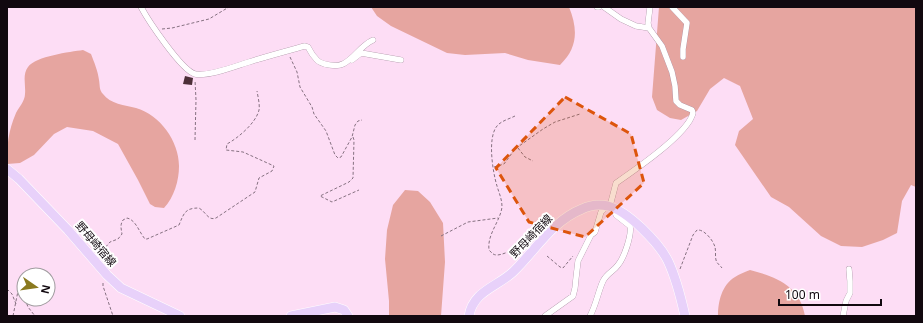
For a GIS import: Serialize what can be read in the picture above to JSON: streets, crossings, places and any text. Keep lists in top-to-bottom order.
{
  "streets": {
    "main road": ["野母崎宿線"]
  },
  "scale_bar": "100 m",
  "north": "right"
}
